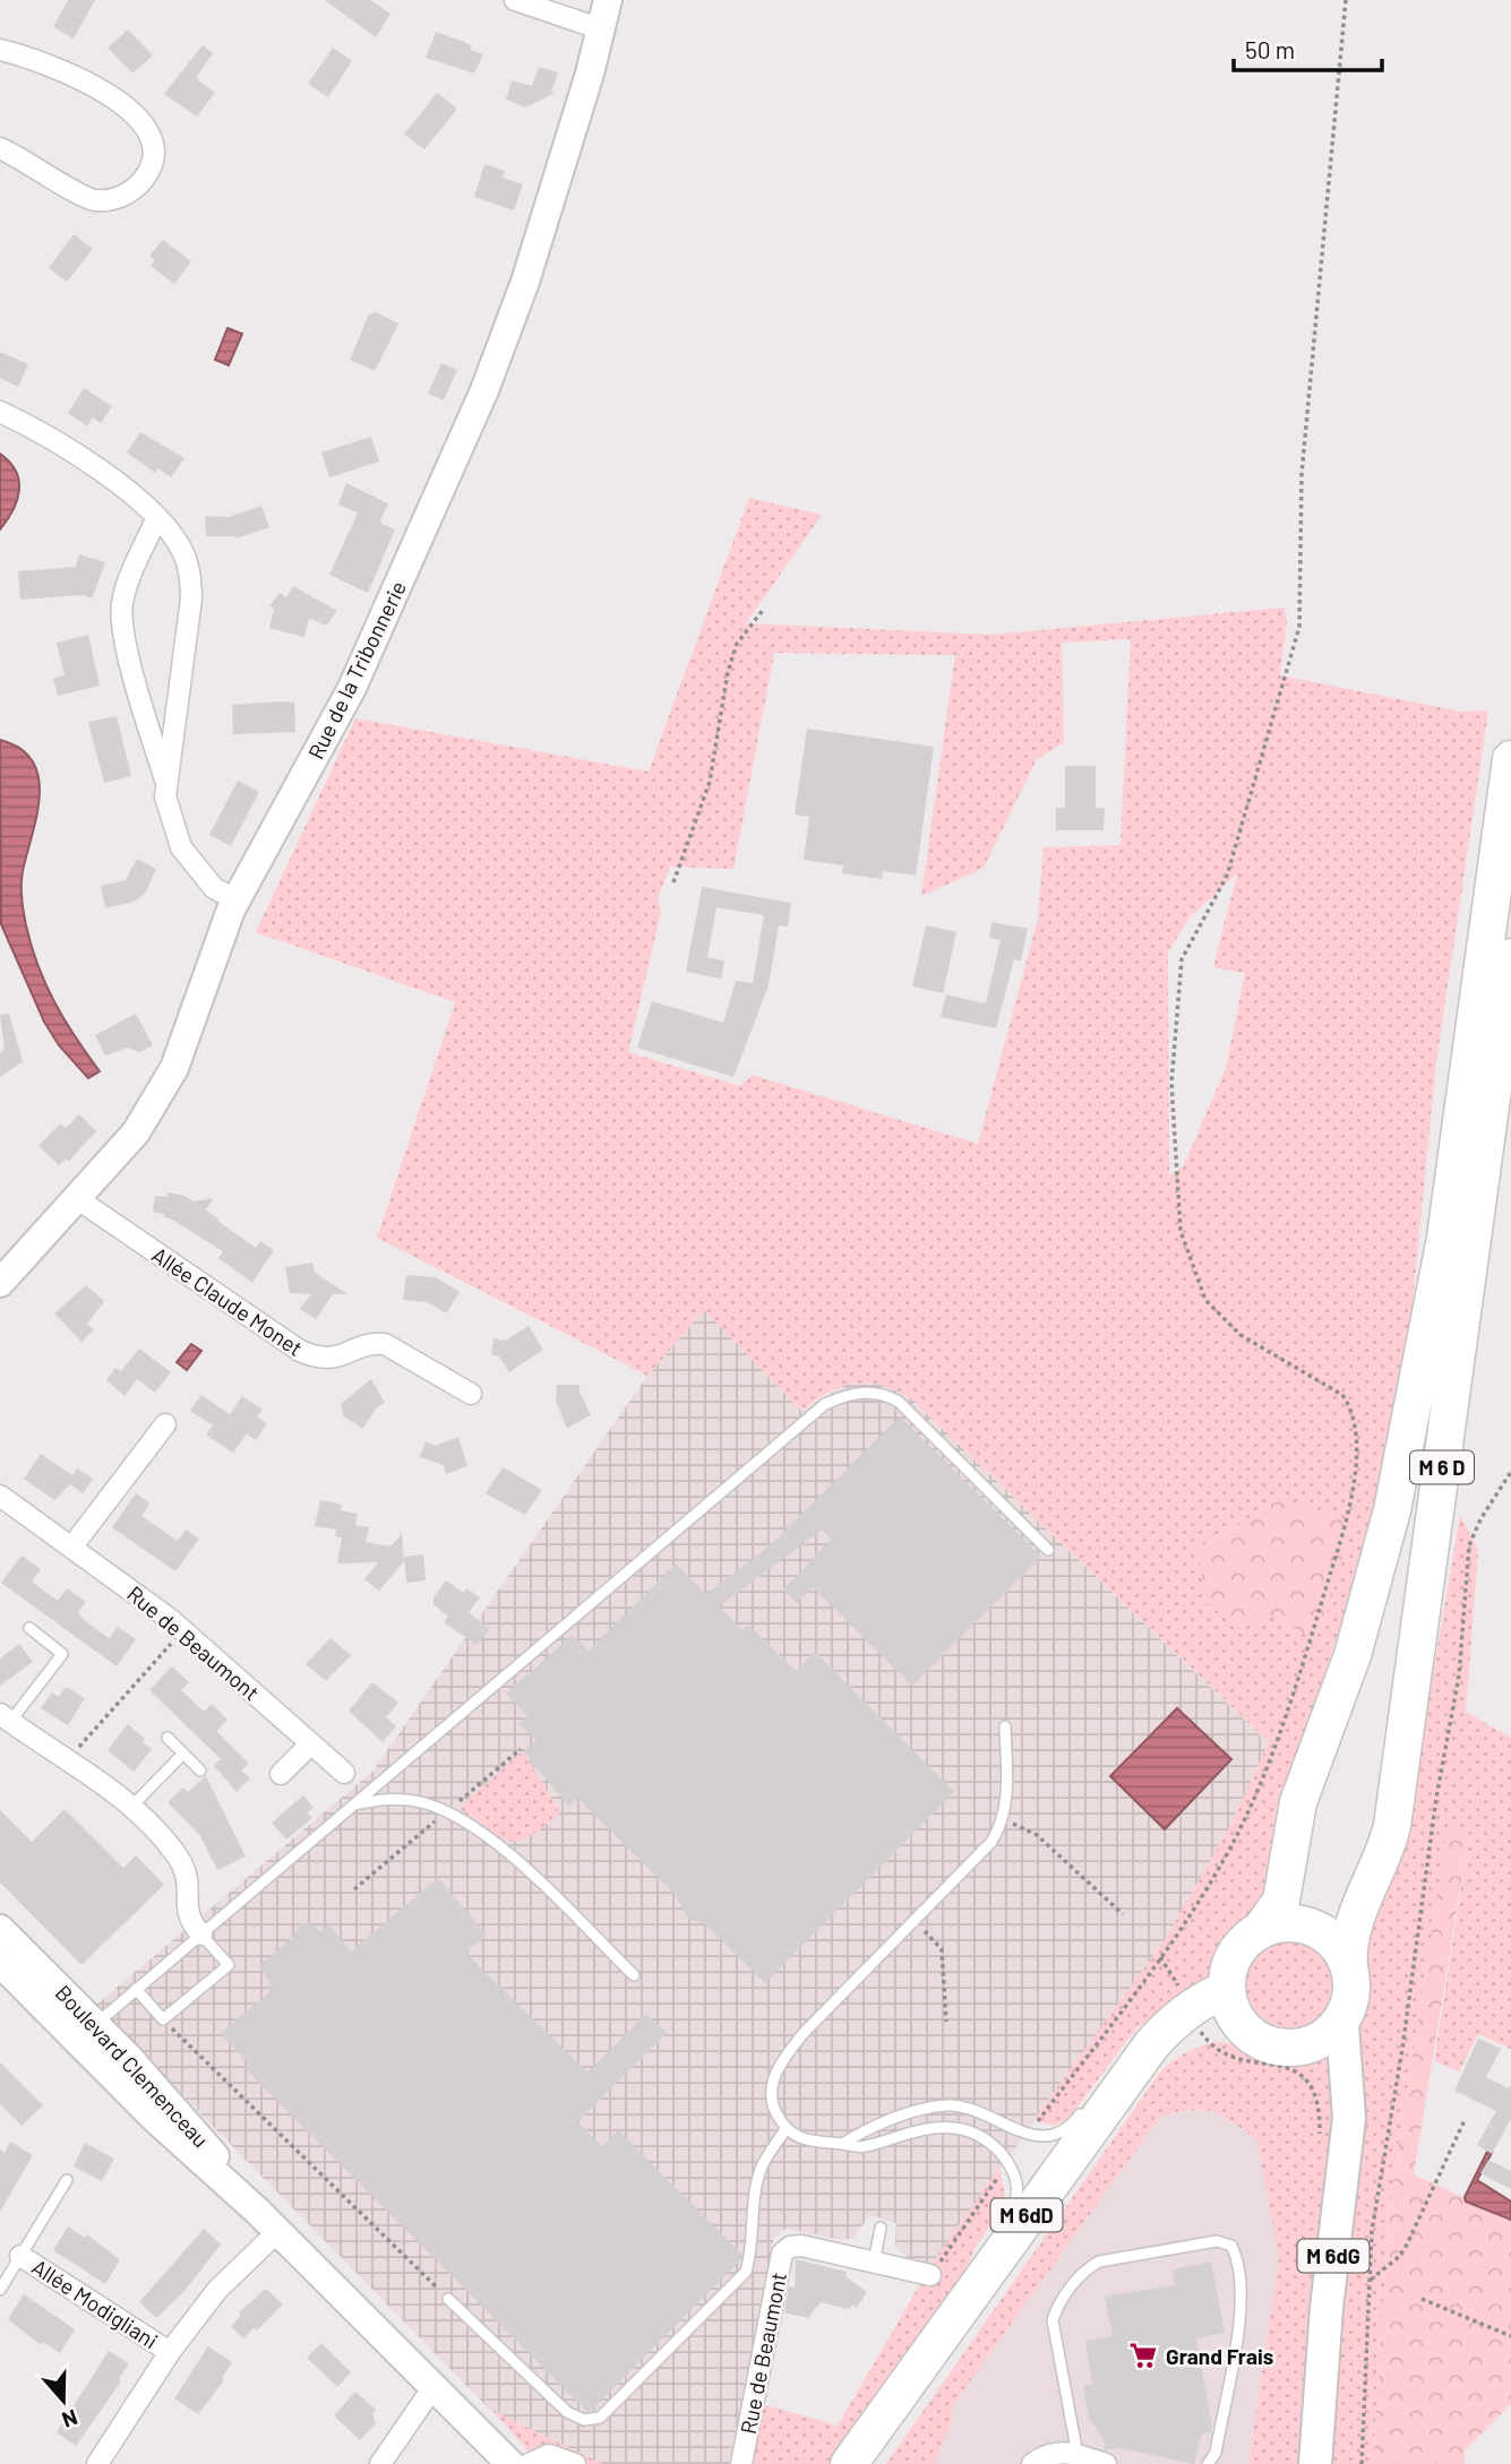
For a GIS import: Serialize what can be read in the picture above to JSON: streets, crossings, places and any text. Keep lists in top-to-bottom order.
{
  "streets": {
    "highway": ["M 6 D", "M 6dD"],
    "main road": ["M 6dG"],
    "street": [
      "Rue de la Tribonnerie",
      "Allée Claude Monet",
      "Rue de Beaumont",
      "Boulevard Clemenceau",
      "Allée Modigliani"
    ]
  },
  "crossings": [
    ["Rue de la Tribonnerie", "Allée Claude Monet"],
    ["M 6 D", "M 6dD"],
    ["M 6 D", "M 6dG"],
    ["M 6dD", "M 6dG"]
  ],
  "places": {
    "supermarket": ["Grand Frais"]
  },
  "scale_bar": "50 m",
  "north": "bottom"
}
